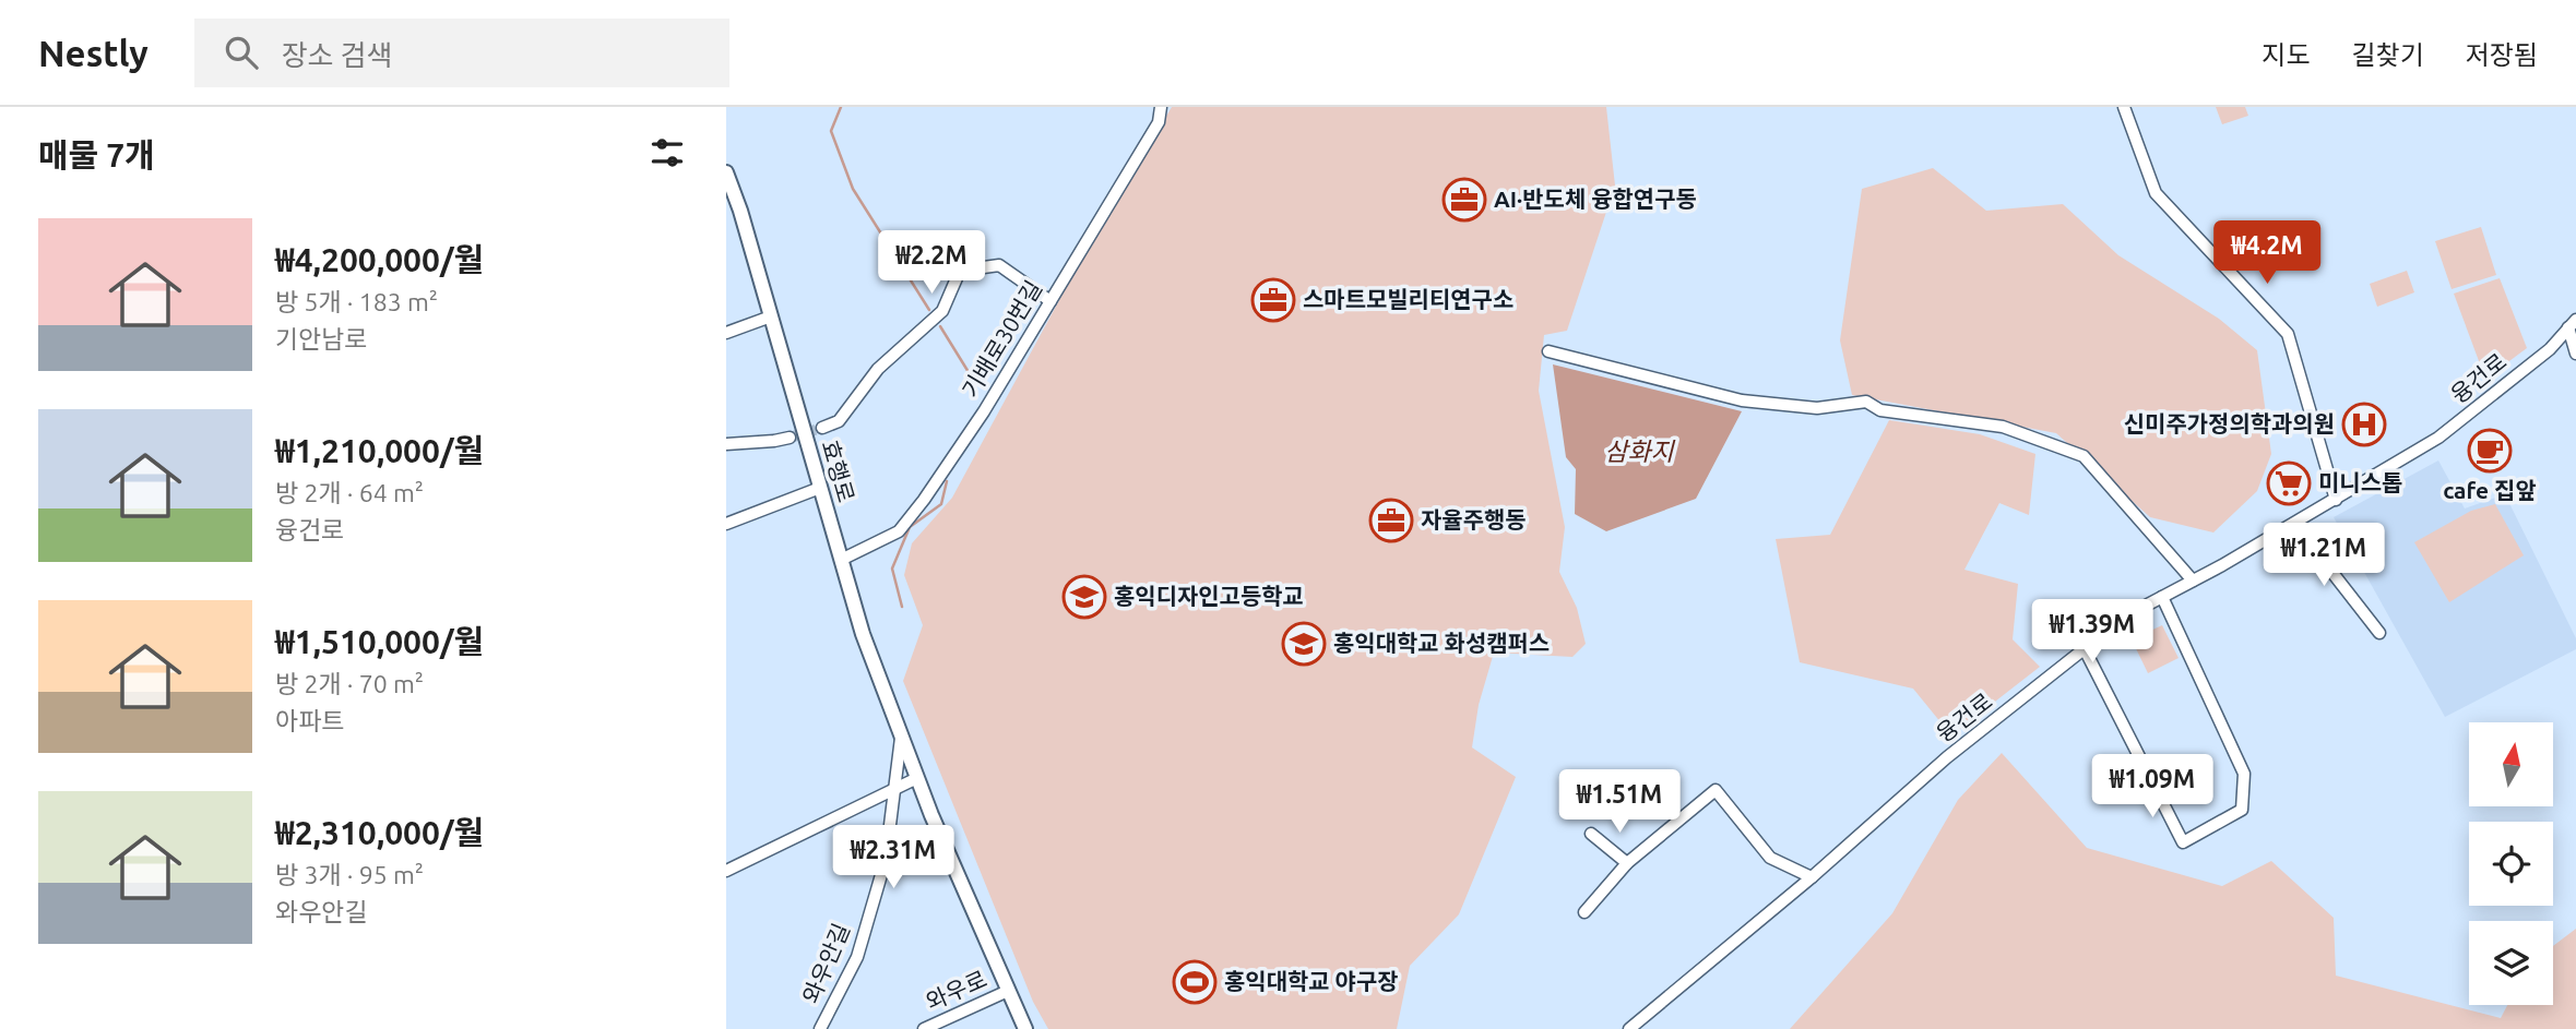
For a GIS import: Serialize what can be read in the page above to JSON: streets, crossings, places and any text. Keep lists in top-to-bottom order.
{
  "streets": {
    "main road": ["효행로"],
    "street": [
      "기배로30번길",
      "융건로",
      "와우안길",
      "와우로"
    ]
  },
  "crossings": [
    ["기배로30번길", "효행로"],
    ["효행로", "와우안길"],
    ["효행로", "와우로"]
  ],
  "water": ["삼화지"],
  "places": {
    "office": ["AI·반도체 융합연구동", "스마트모빌리티연구소", "자율주행동"],
    "hospital": ["신미주가정의학과의원"],
    "cafe": ["cafe 집앞"],
    "supermarket": ["미니스톱"],
    "school or university": ["홍익디자인고등학교", "홍익대학교 화성캠퍼스"],
    "sports": ["홍익대학교 야구장"]
  },
  "north": "top",
  "page": {
    "header": "Nestly",
    "search": "장소 검색",
    "nav": ["지도", "길찾기", "저장됨"],
    "heading": "매물 7개",
    "list": [
      {
        "name": "₩4,200,000/월",
        "note": "방 5개 · 183 m² · 기안남로"
      },
      {
        "name": "₩1,210,000/월",
        "note": "방 2개 · 64 m² · 융건로"
      },
      {
        "name": "₩1,510,000/월",
        "note": "방 2개 · 70 m² · 아파트"
      },
      {
        "name": "₩2,310,000/월",
        "note": "방 3개 · 95 m² · 와우안길"
      }
    ],
    "price": [
      "₩4.2M",
      "₩2.2M",
      "₩1.21M",
      "₩1.39M",
      "₩1.09M",
      "₩1.51M",
      "₩2.31M"
    ]
  }
}
